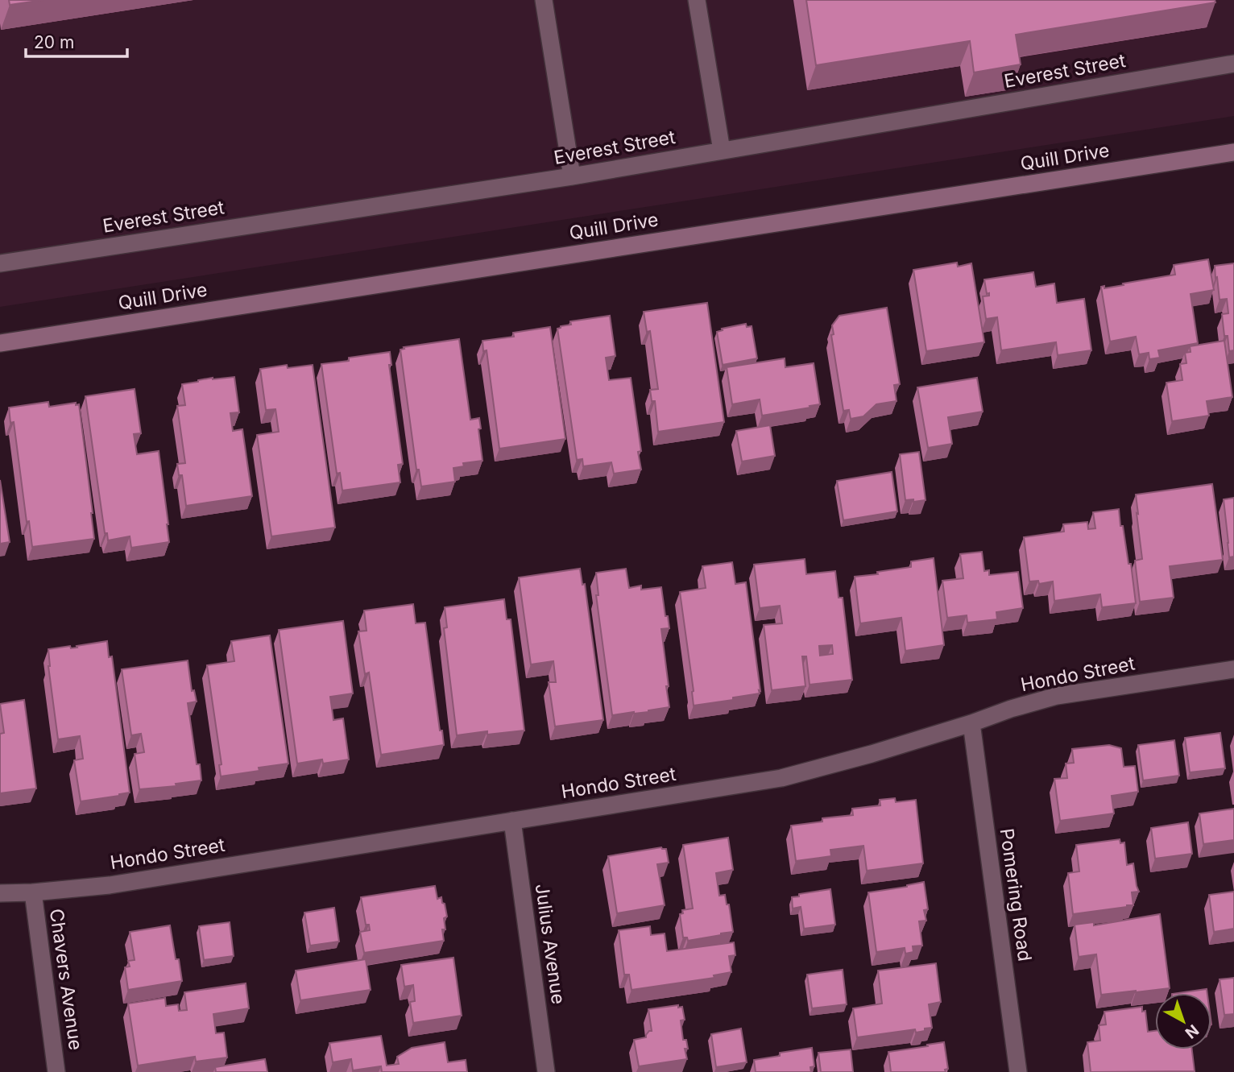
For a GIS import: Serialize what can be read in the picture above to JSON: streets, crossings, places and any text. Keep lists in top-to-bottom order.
{
  "streets": {
    "street": [
      "Everest Street",
      "Quill Drive",
      "Hondo Street",
      "Pomering Road",
      "Julius Avenue",
      "Chavers Avenue"
    ]
  },
  "crossings": [
    ["Hondo Street", "Pomering Road"],
    ["Hondo Street", "Julius Avenue"],
    ["Hondo Street", "Chavers Avenue"]
  ],
  "scale_bar": "20 m",
  "north": "bottom right"
}
